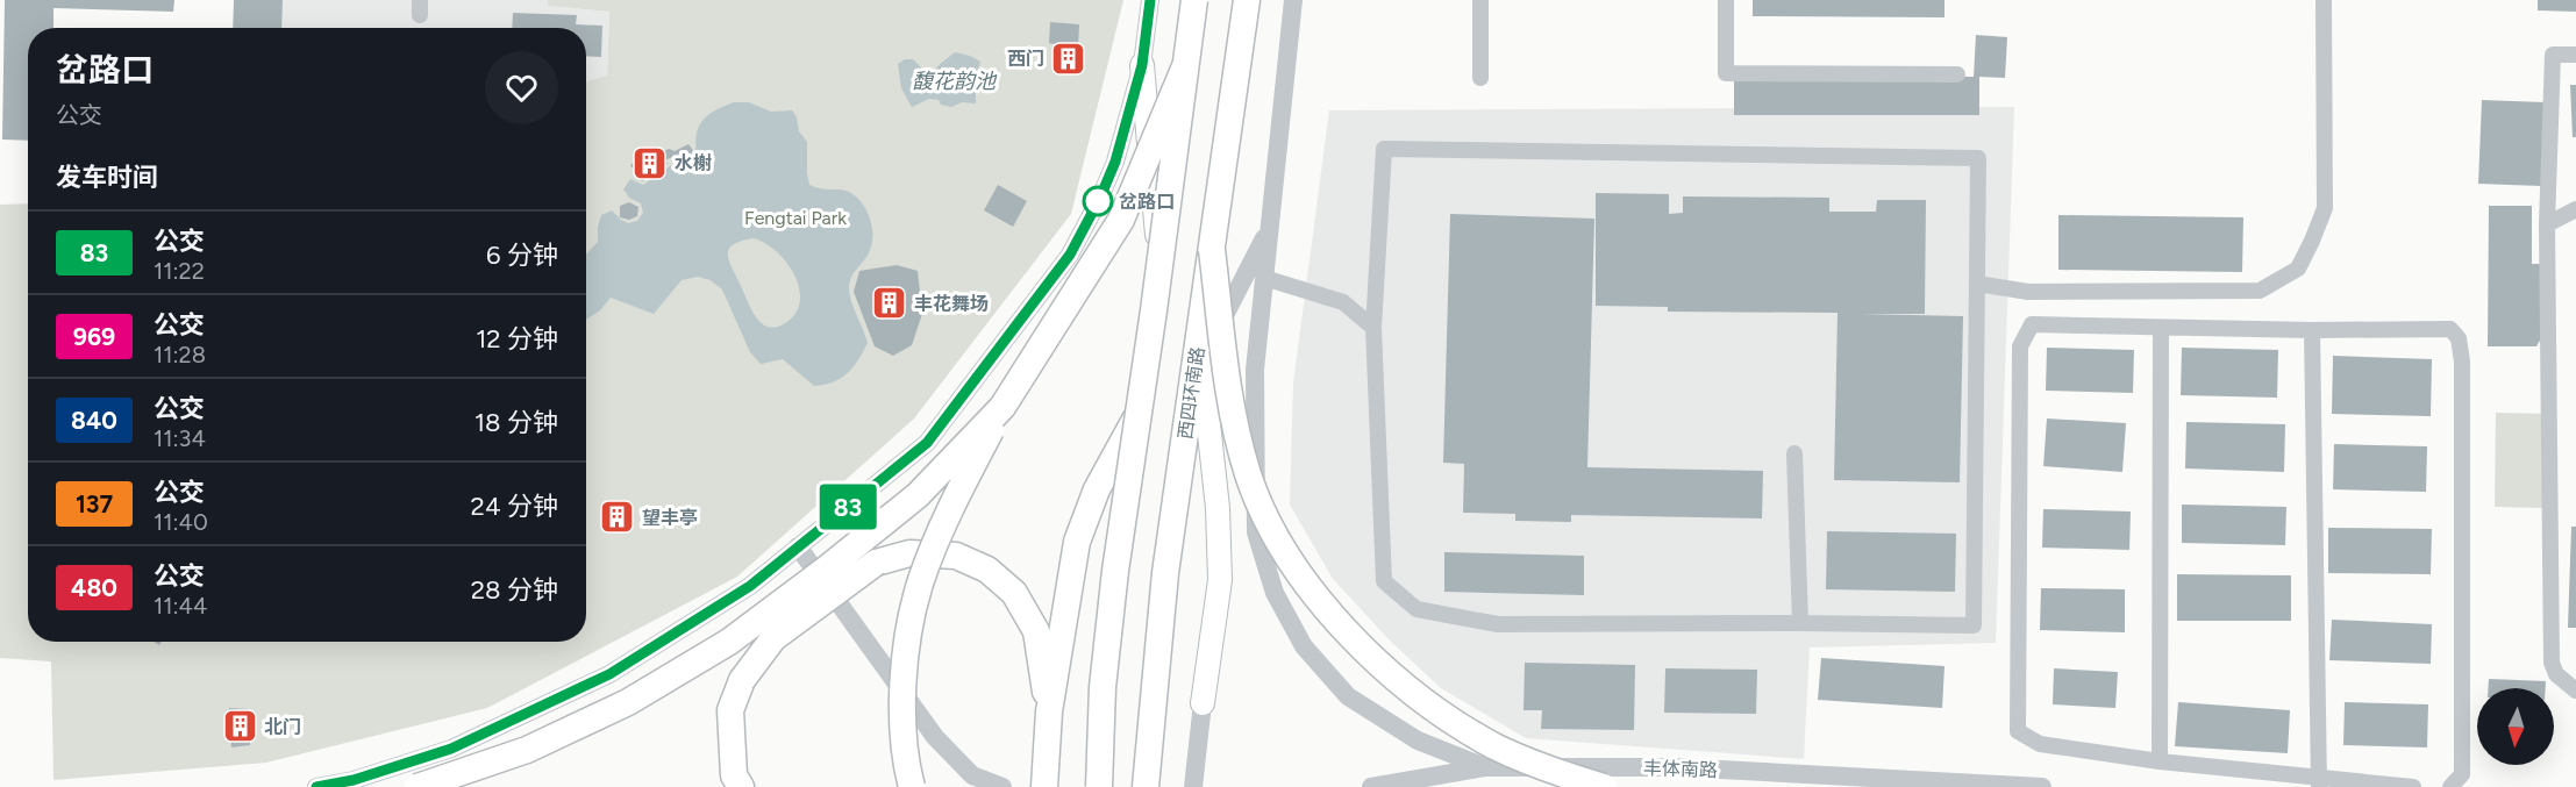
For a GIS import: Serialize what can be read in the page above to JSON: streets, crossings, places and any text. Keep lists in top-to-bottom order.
{
  "streets": {
    "highway": ["西四环南路"],
    "street": ["丰体南路"]
  },
  "water": ["馥花韵池"],
  "parks": ["Fengtai Park"],
  "places": {
    "building": [
      "西门",
      "水榭",
      "丰花舞场",
      "望丰亭",
      "北门"
    ],
    "other": ["岔路口"]
  },
  "lines": ["bus line 83"],
  "north": "bottom",
  "page": {
    "on_map": "83",
    "heading": [
      ["岔路口", "公交"],
      "发车时间"
    ],
    "list": [
      {
        "mark": "83",
        "name": "公交",
        "note": "11:22",
        "value": "6 分钟"
      },
      {
        "mark": "969",
        "name": "公交",
        "note": "11:28",
        "value": "12 分钟"
      },
      {
        "mark": "840",
        "name": "公交",
        "note": "11:34",
        "value": "18 分钟"
      },
      {
        "mark": "137",
        "name": "公交",
        "note": "11:40",
        "value": "24 分钟"
      },
      {
        "mark": "480",
        "name": "公交",
        "note": "11:44",
        "value": "28 分钟"
      }
    ]
  }
}
